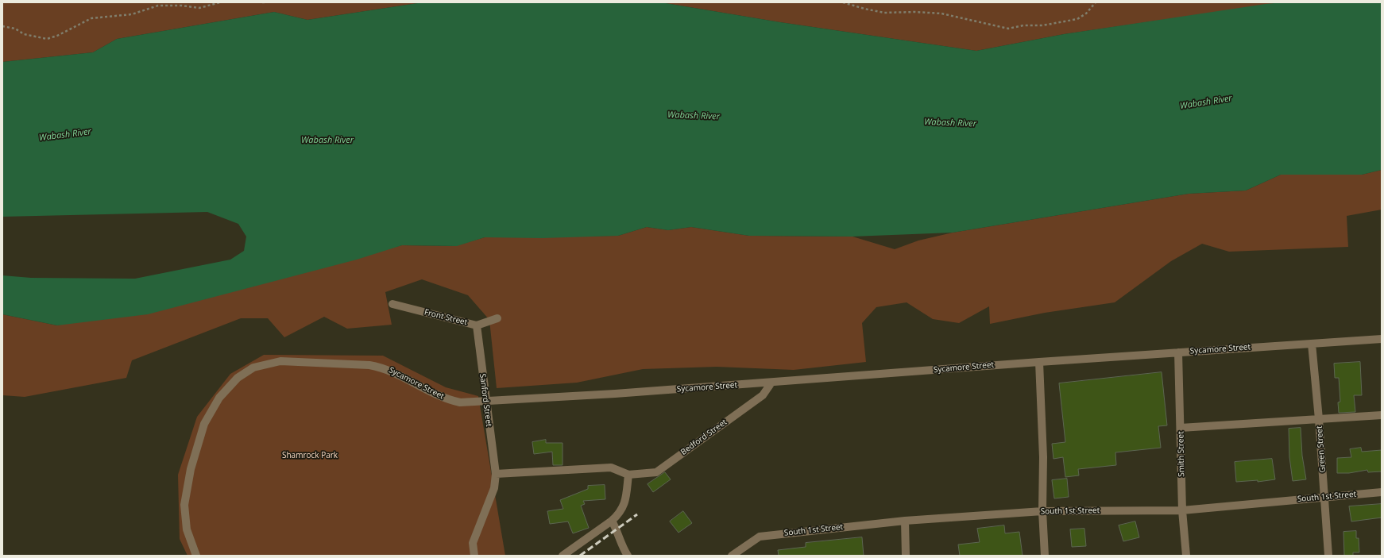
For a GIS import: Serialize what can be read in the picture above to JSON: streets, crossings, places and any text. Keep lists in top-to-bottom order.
{
  "streets": {
    "street": [
      "Front Street",
      "Sycamore Street",
      "Sanford Street",
      "Bedford Street",
      "Green Street",
      "Smith Street",
      "South 1st Street"
    ]
  },
  "crossings": [
    ["Front Street", "Sanford Street"],
    ["Sycamore Street", "Sanford Street"],
    ["Sycamore Street", "Bedford Street"],
    ["Sycamore Street", "Green Street"],
    ["Sycamore Street", "Smith Street"],
    ["Sanford Street", "Bedford Street"],
    ["Green Street", "South 1st Street"],
    ["Smith Street", "South 1st Street"]
  ],
  "water": ["Wabash River"],
  "parks": ["Shamrock Park"]
}
